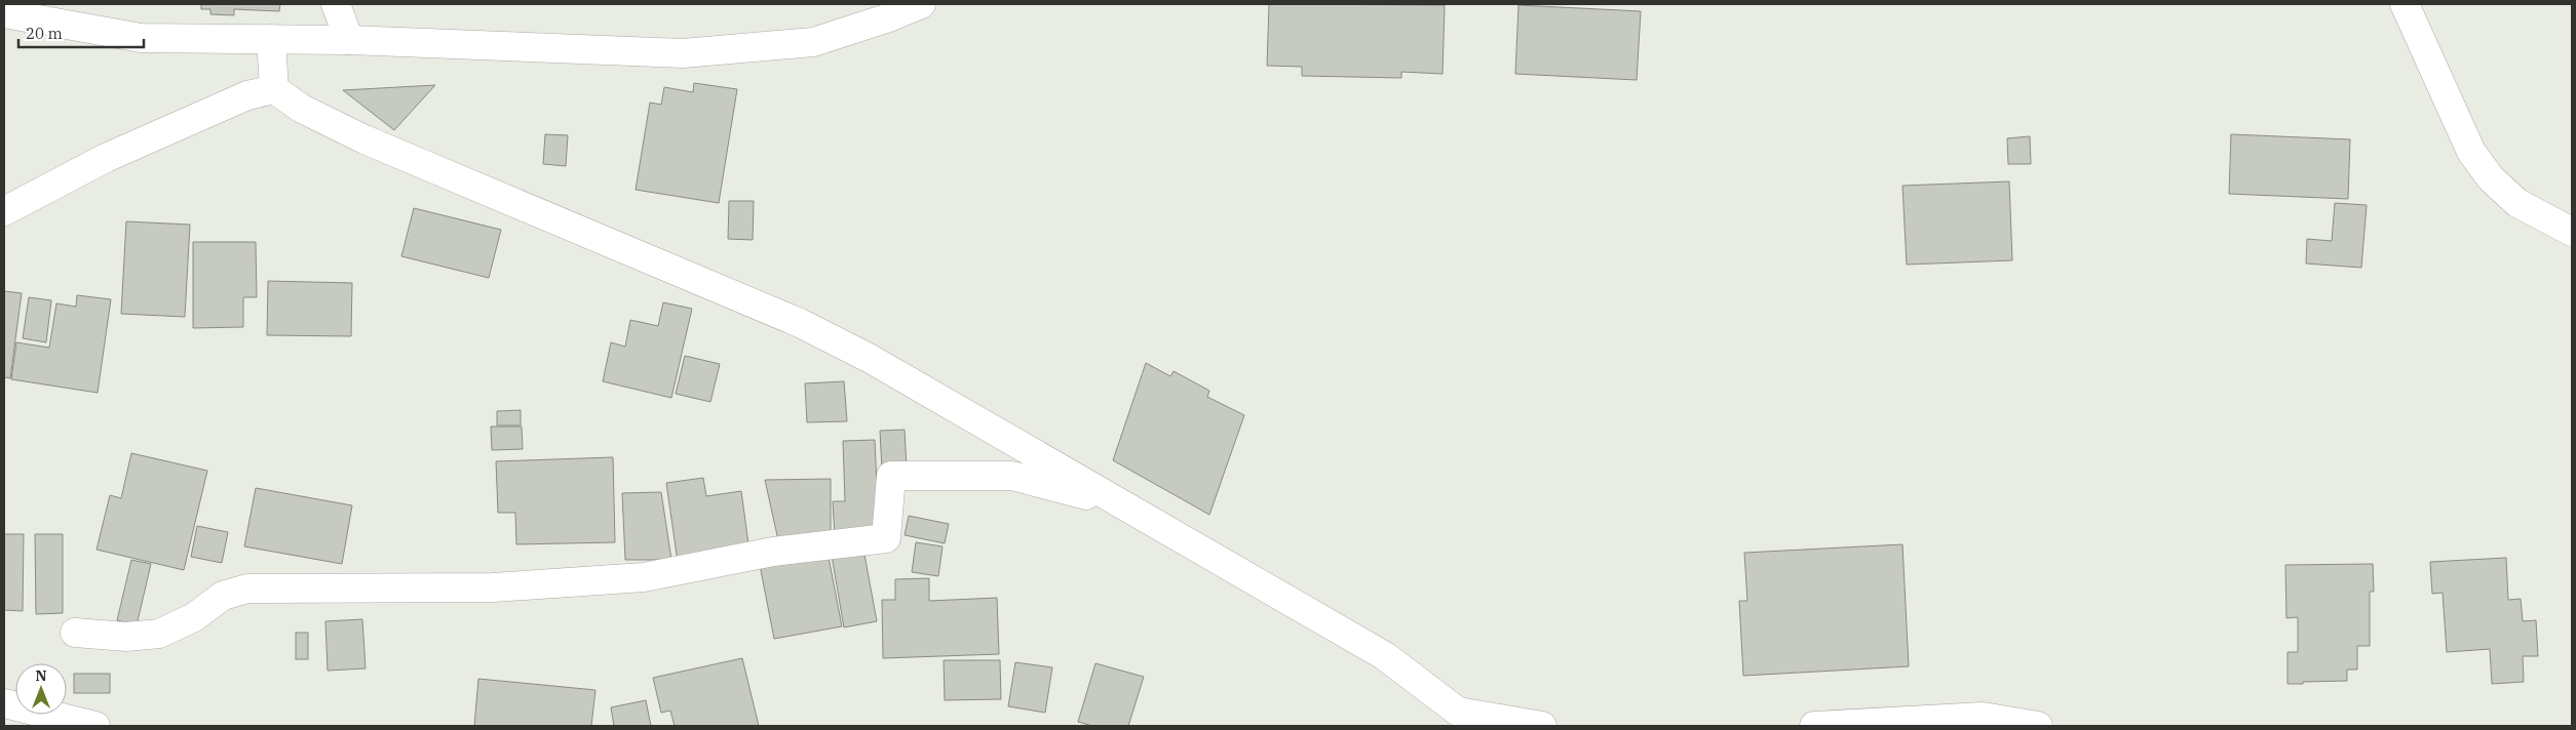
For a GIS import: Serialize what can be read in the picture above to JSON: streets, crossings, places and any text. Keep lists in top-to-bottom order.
{
  "scale_bar": "20 m",
  "north": "top"
}
